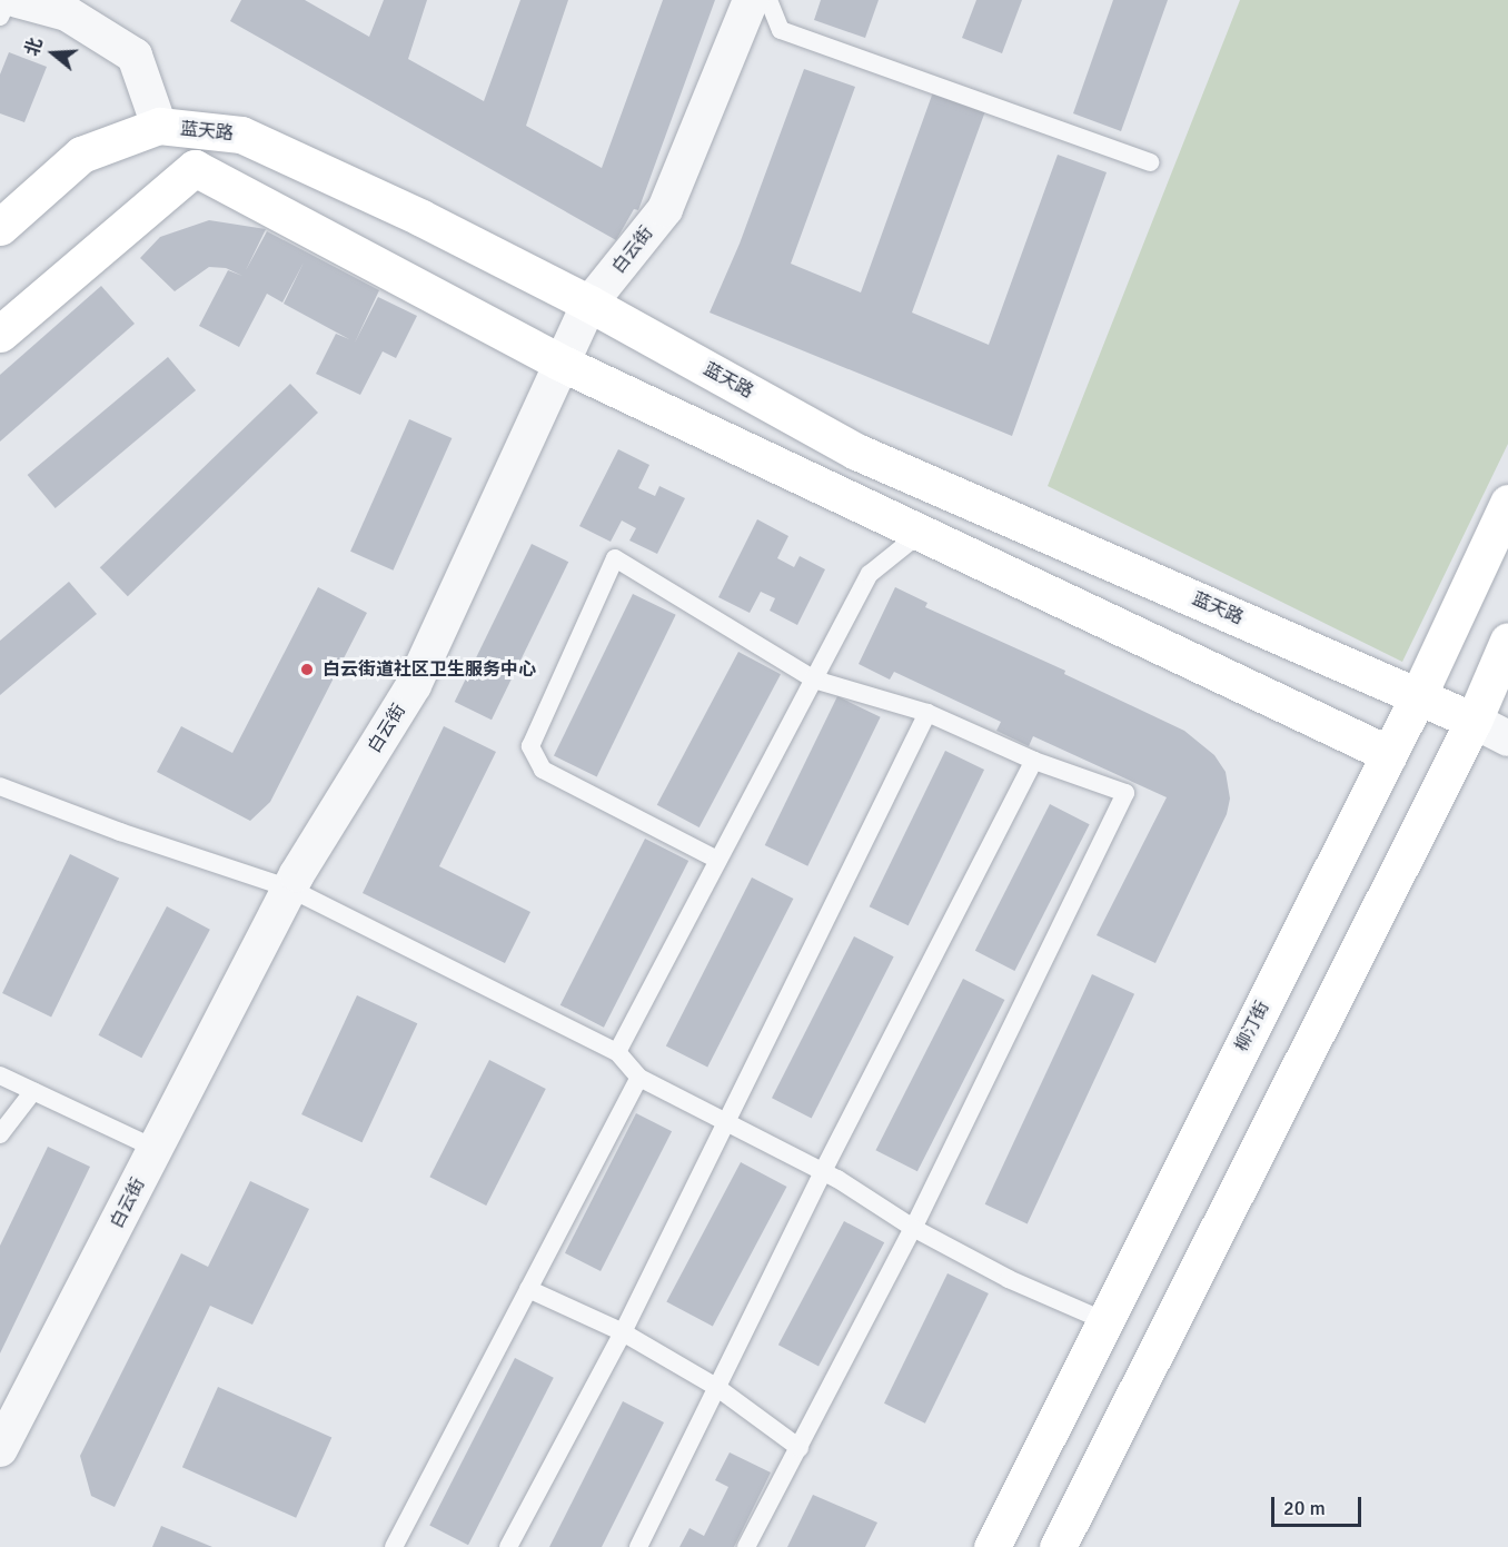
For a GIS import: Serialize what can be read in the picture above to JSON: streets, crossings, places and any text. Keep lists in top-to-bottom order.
{
  "streets": {
    "street": ["蓝天路", "白云街", "柳汀街"]
  },
  "crossings": [
    ["蓝天路", "白云街"],
    ["蓝天路", "柳汀街"]
  ],
  "places": ["白云街道社区卫生服务中心"],
  "scale_bar": "20 m",
  "north": "left"
}
